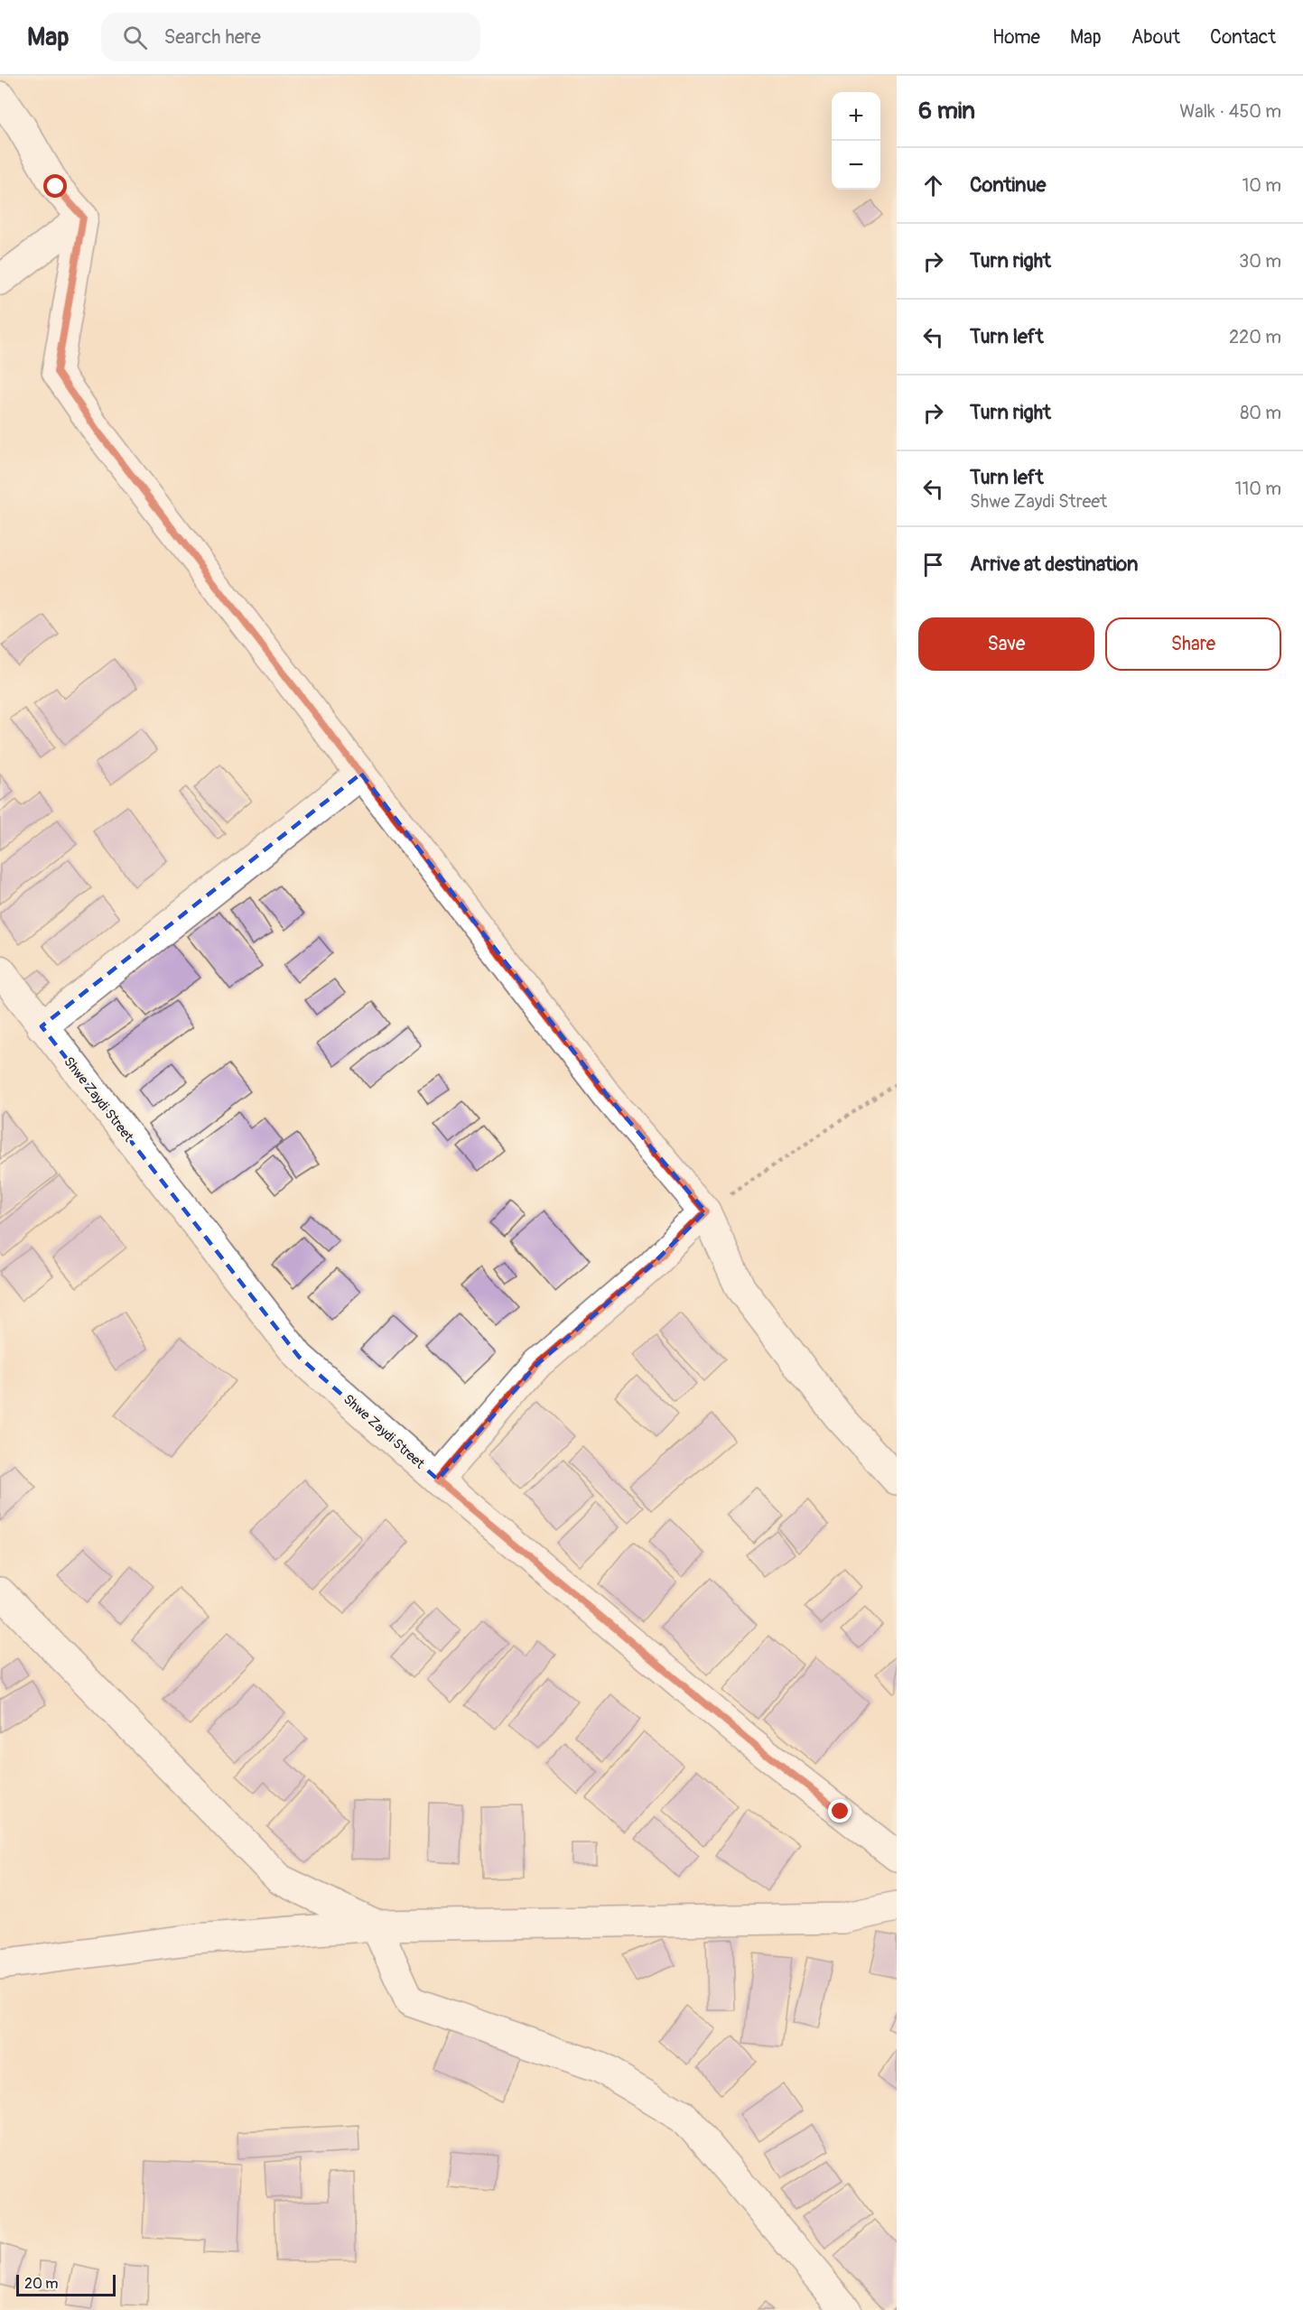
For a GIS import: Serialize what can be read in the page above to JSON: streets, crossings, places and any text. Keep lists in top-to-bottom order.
{
  "streets": {
    "street": ["Shwe Zaydi Street"]
  },
  "scale_bar": "20 m",
  "page": {
    "header": "Map",
    "search": "Search here",
    "nav": [
      "Home",
      "Map",
      "About",
      "Contact"
    ],
    "heading": ["6 min", "Walk · 450 m"],
    "map_buttons": ["+", "−"],
    "list": [
      ["Continue", "10 m"],
      ["Turn right", "30 m"],
      ["Turn left", "220 m"],
      ["Turn right", "80 m"],
      ["Turn left", "Shwe Zaydi Street", "110 m"],
      "Arrive at destination"
    ],
    "buttons": ["Save", "Share"],
    "scale": "20 m"
  }
}
